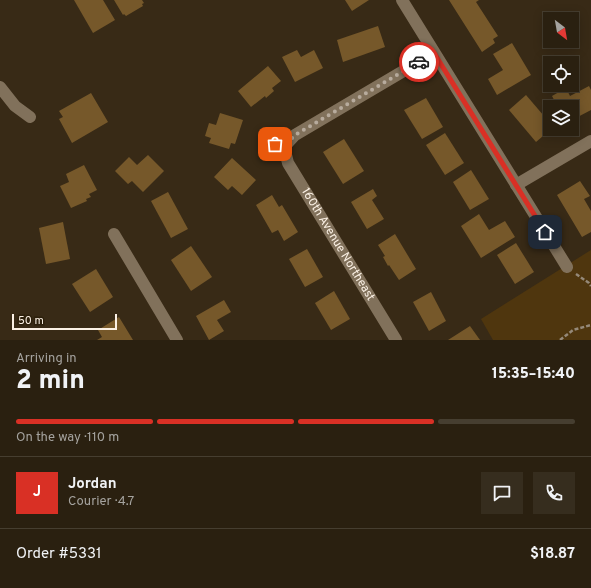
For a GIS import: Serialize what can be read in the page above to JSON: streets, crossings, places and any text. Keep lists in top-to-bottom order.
{
  "streets": {
    "street": ["160th Avenue Northeast"]
  },
  "scale_bar": "50 m",
  "north": "bottom right",
  "page": {
    "scale": "50 m",
    "heading": ["2 min", "Arriving in", "15:35–15:40"],
    "panel": [
      "Jordan",
      "Courier · 4.7",
      "Order #5331",
      "$18.87"
    ],
    "bar": "On the way · 110 m",
    "round": "J"
  }
}
